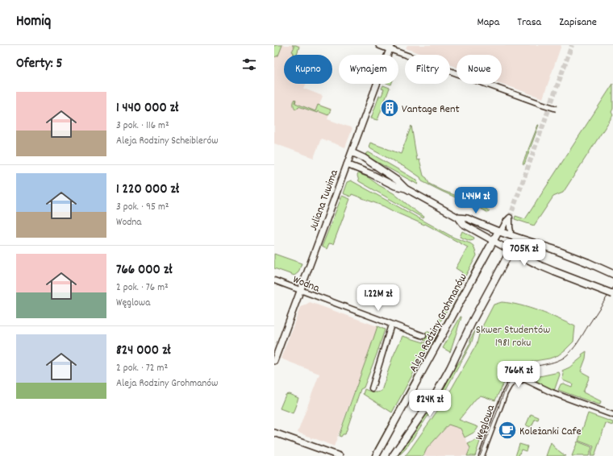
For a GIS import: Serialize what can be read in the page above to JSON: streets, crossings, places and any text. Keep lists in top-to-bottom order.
{
  "streets": {
    "main road": ["Aleja Rodziny Grohmanów"],
    "street": ["Juliana Tuwima", "Wodna", "Węglowa"]
  },
  "crossings": [
    ["Juliana Tuwima", "Wodna"]
  ],
  "parks": ["Skwer Studentów 1981 roku"],
  "places": {
    "building": ["Vantage Rent"],
    "cafe": ["Koleżanki Cafe"]
  },
  "page": {
    "header": "Homiq",
    "nav": ["Mapa", "Trasa", "Zapisane"],
    "heading": "Oferty: 5",
    "chip": [
      "Kupno",
      "Wynajem",
      "Filtry",
      "Nowe"
    ],
    "list": [
      {
        "name": "1 440 000 zł",
        "note": "3 pok. · 116 m² · Aleja Rodziny Scheiblerów"
      },
      {
        "name": "1 220 000 zł",
        "note": "3 pok. · 95 m² · Wodna"
      },
      {
        "name": "766 000 zł",
        "note": "2 pok. · 76 m² · Węglowa"
      },
      {
        "name": "824 000 zł",
        "note": "2 pok. · 72 m² · Aleja Rodziny Grohmanów"
      }
    ],
    "price": [
      "1.44M zł",
      "705K zł",
      "1.22M zł",
      "766K zł",
      "824K zł"
    ]
  }
}
